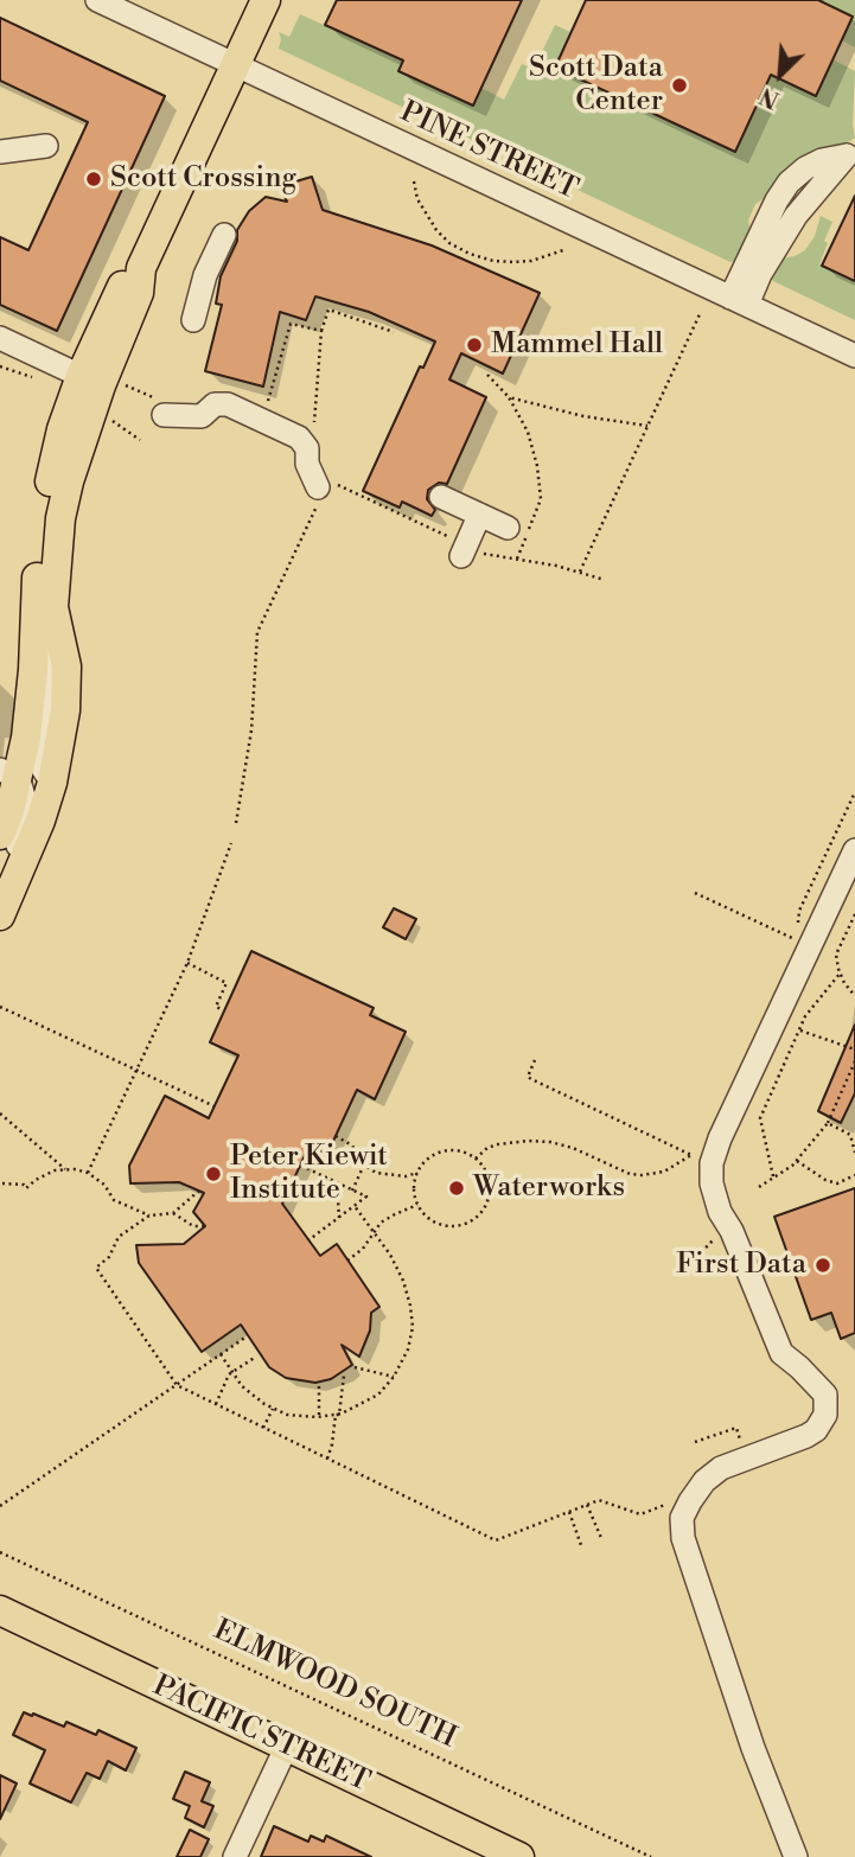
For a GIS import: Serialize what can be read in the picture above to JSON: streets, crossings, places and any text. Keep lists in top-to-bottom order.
{
  "streets": {
    "main road": ["PACIFIC STREET"],
    "street": ["PINE STREET"],
    "path": ["ELMWOOD SOUTH"]
  },
  "places": [
    "Scott Data Center",
    "Scott Crossing",
    "Mammel Hall",
    "Peter Kiewit Institute",
    "Waterworks",
    "First Data"
  ],
  "north": "bottom left"
}
